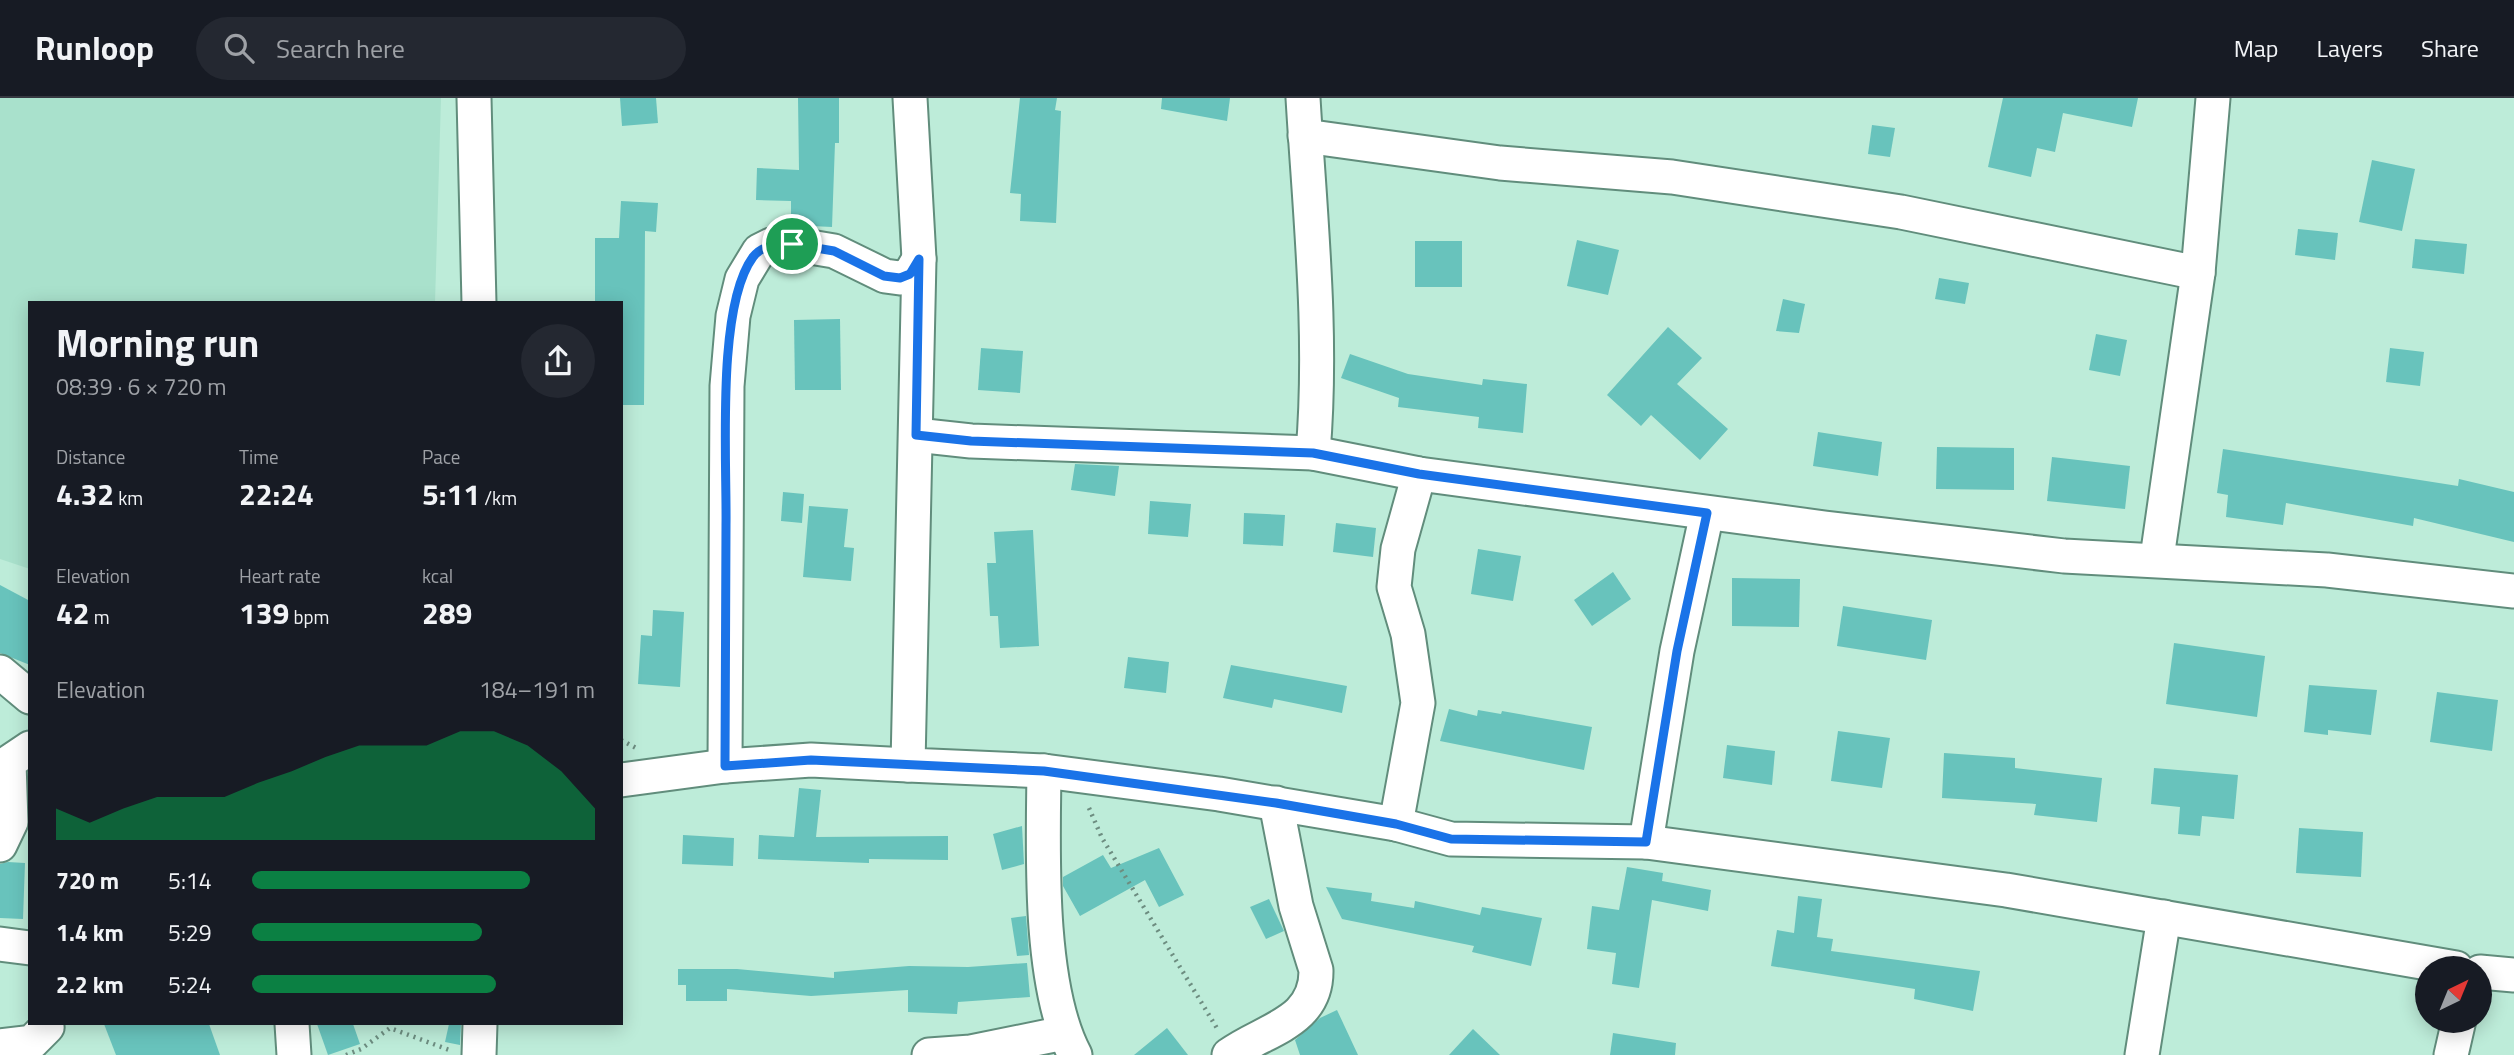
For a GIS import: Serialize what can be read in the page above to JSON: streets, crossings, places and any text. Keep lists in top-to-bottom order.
{
  "north": "top right",
  "page": {
    "header": "Runloop",
    "search": "Search here",
    "nav": ["Map", "Layers", "Share"],
    "heading": ["Morning run", "08:39 · 6 × 720 m"],
    "stats": [
      ["Distance", "4.32 km"],
      ["Time", "22:24"],
      ["Pace", "5:11 /km"],
      ["Elevation", "42 m"],
      ["Heart rate", "139 bpm"],
      ["kcal", "289"]
    ],
    "chart": ["Elevation", "184–191 m"],
    "list": [
      {
        "name": "720 m",
        "note": "5:14"
      },
      {
        "name": "1.4 km",
        "note": "5:29"
      },
      {
        "name": "2.2 km",
        "note": "5:24"
      }
    ]
  }
}
